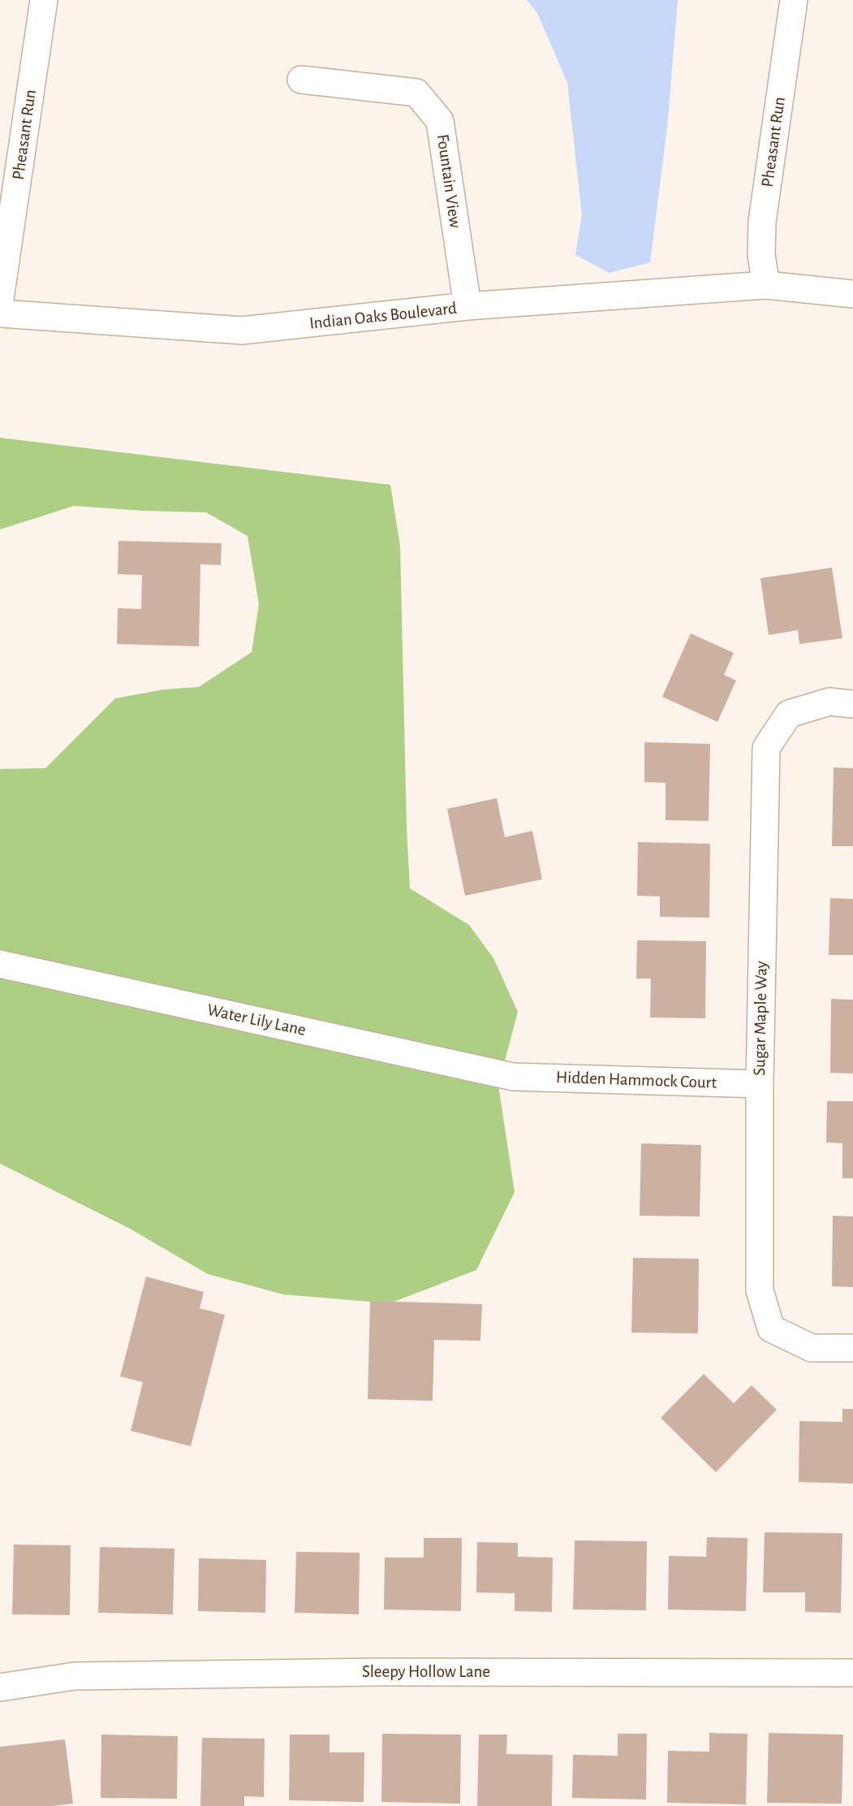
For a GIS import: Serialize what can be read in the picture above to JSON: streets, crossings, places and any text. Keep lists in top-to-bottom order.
{
  "streets": {
    "street": [
      "Pheasant Run",
      "Fountain View",
      "Indian Oaks Boulevard",
      "Sugar Maple Way",
      "Water Lily Lane",
      "Hidden Hammock Court",
      "Sleepy Hollow Lane"
    ]
  },
  "crossings": [
    ["Pheasant Run", "Indian Oaks Boulevard"],
    ["Fountain View", "Indian Oaks Boulevard"],
    ["Sugar Maple Way", "Hidden Hammock Court"],
    ["Water Lily Lane", "Hidden Hammock Court"]
  ]
}
